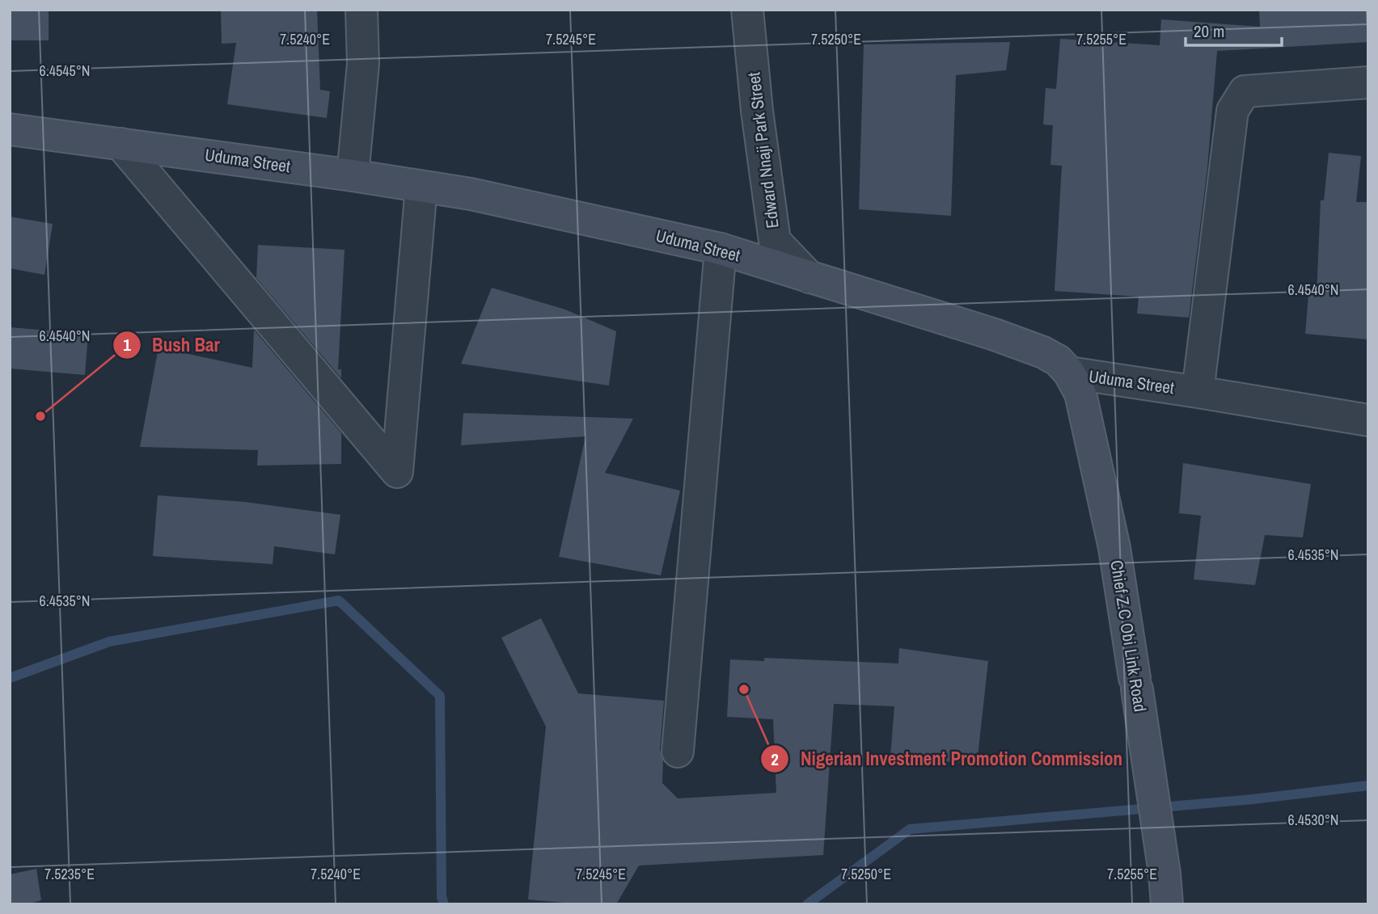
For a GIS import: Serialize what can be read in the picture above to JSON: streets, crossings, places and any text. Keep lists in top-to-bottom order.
{
  "streets": {
    "street": ["Edward Nnaji Park Street", "Uduma Street", "Chief Z.C Obi Link Road"]
  },
  "crossings": [
    ["Edward Nnaji Park Street", "Uduma Street"],
    ["Uduma Street", "Chief Z.C Obi Link Road"]
  ],
  "places": ["Bush Bar", "Nigerian Investment Promotion Commission"],
  "scale_bar": "20 m",
  "coordinates": [
    "7.5240°E",
    "7.5245°E",
    "7.5250°E",
    "7.5255°E",
    "6.4545°N",
    "6.4540°N",
    "6.4535°N",
    "6.4530°N",
    "7.5235°E"
  ]
}
